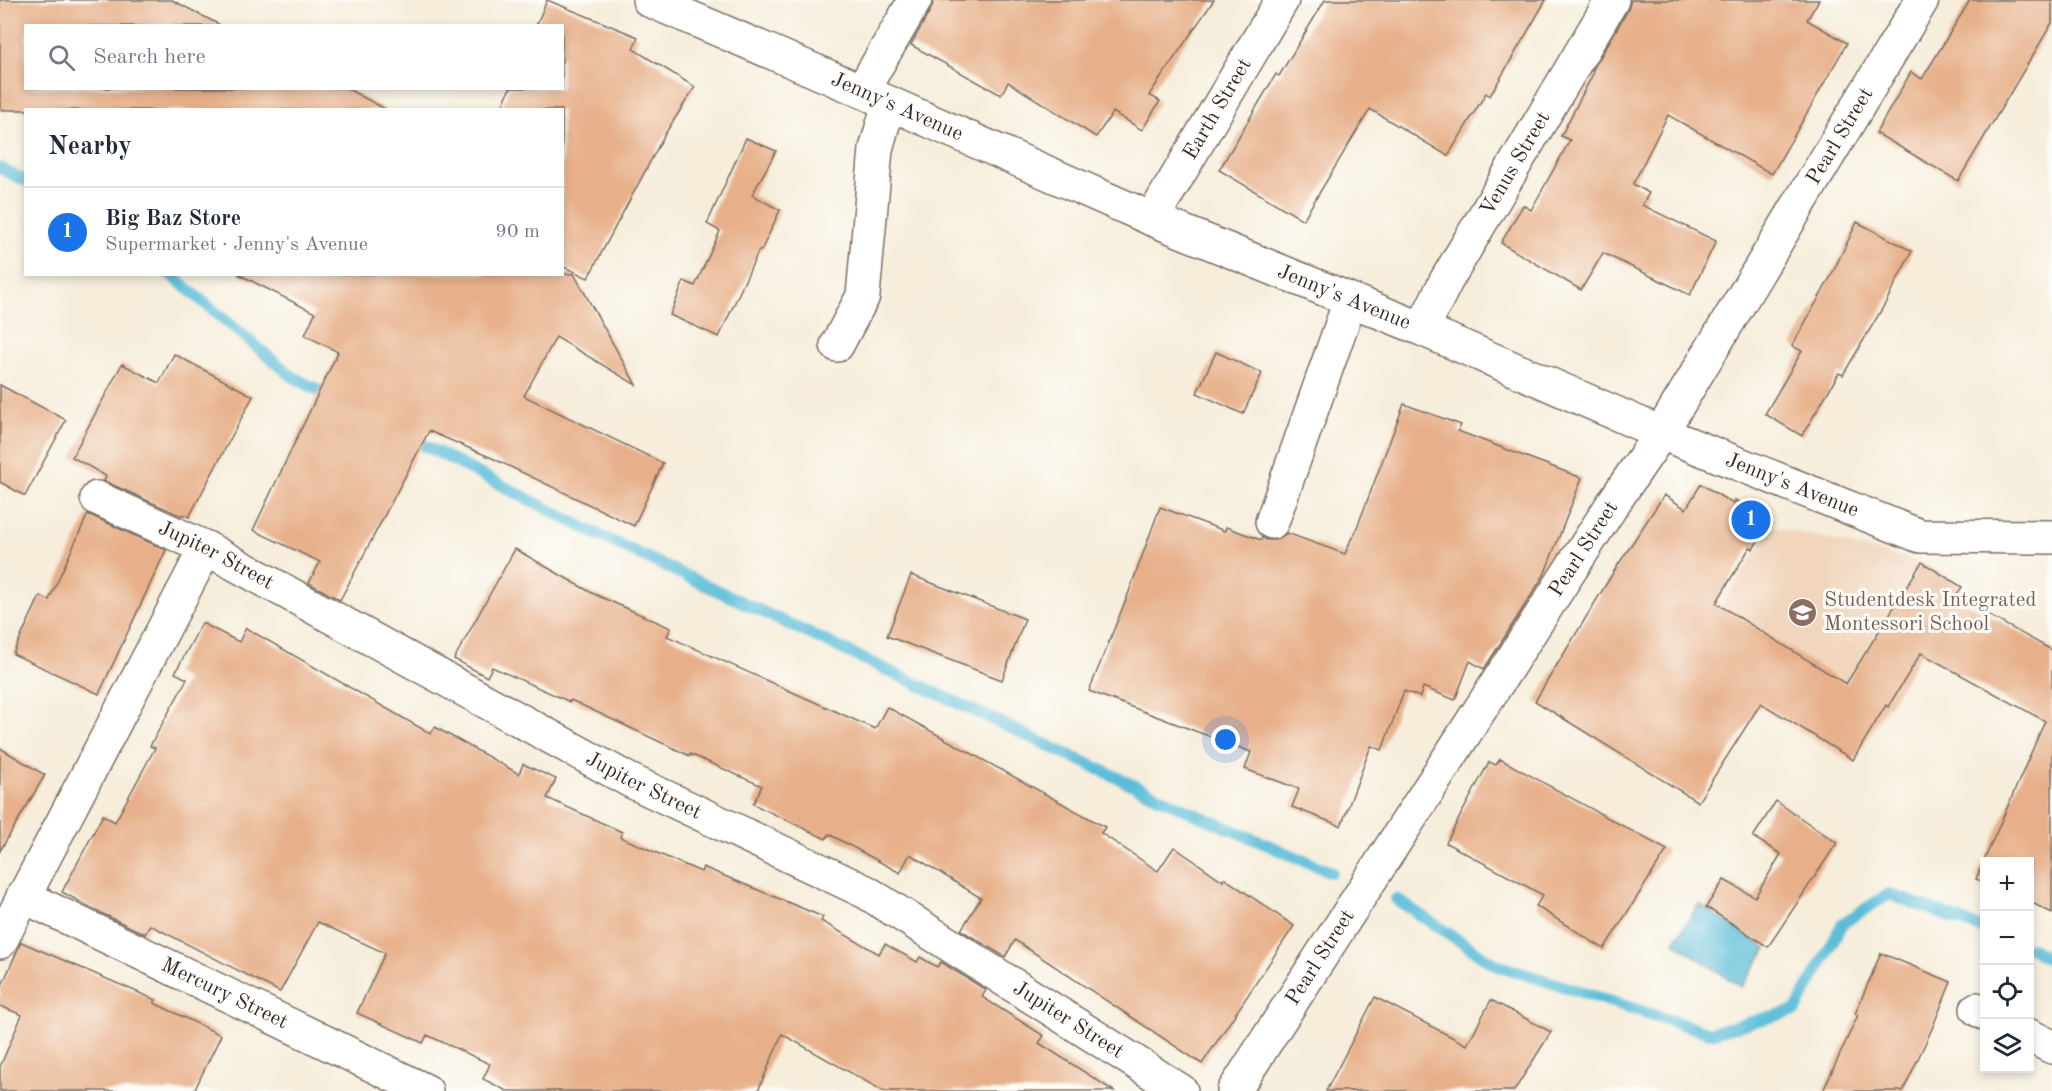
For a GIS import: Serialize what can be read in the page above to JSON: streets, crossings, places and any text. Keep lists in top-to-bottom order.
{
  "streets": {
    "street": [
      "Jenny's Avenue",
      "Earth Street",
      "Pearl Street",
      "Venus Street",
      "Jupiter Street",
      "Mercury Street"
    ]
  },
  "crossings": [
    ["Jenny's Avenue", "Earth Street"],
    ["Jenny's Avenue", "Pearl Street"],
    ["Jenny's Avenue", "Venus Street"]
  ],
  "places": {
    "school or university": ["Studentdesk Integrated Montessori School"]
  },
  "page": {
    "search": "Search here",
    "heading": "Nearby",
    "list": [
      {
        "mark": "1",
        "name": "Big Baz Store",
        "note": "Supermarket · Jenny's Avenue",
        "value": "90 m"
      }
    ],
    "pins": "1",
    "map_buttons": ["+", "−"]
  }
}
